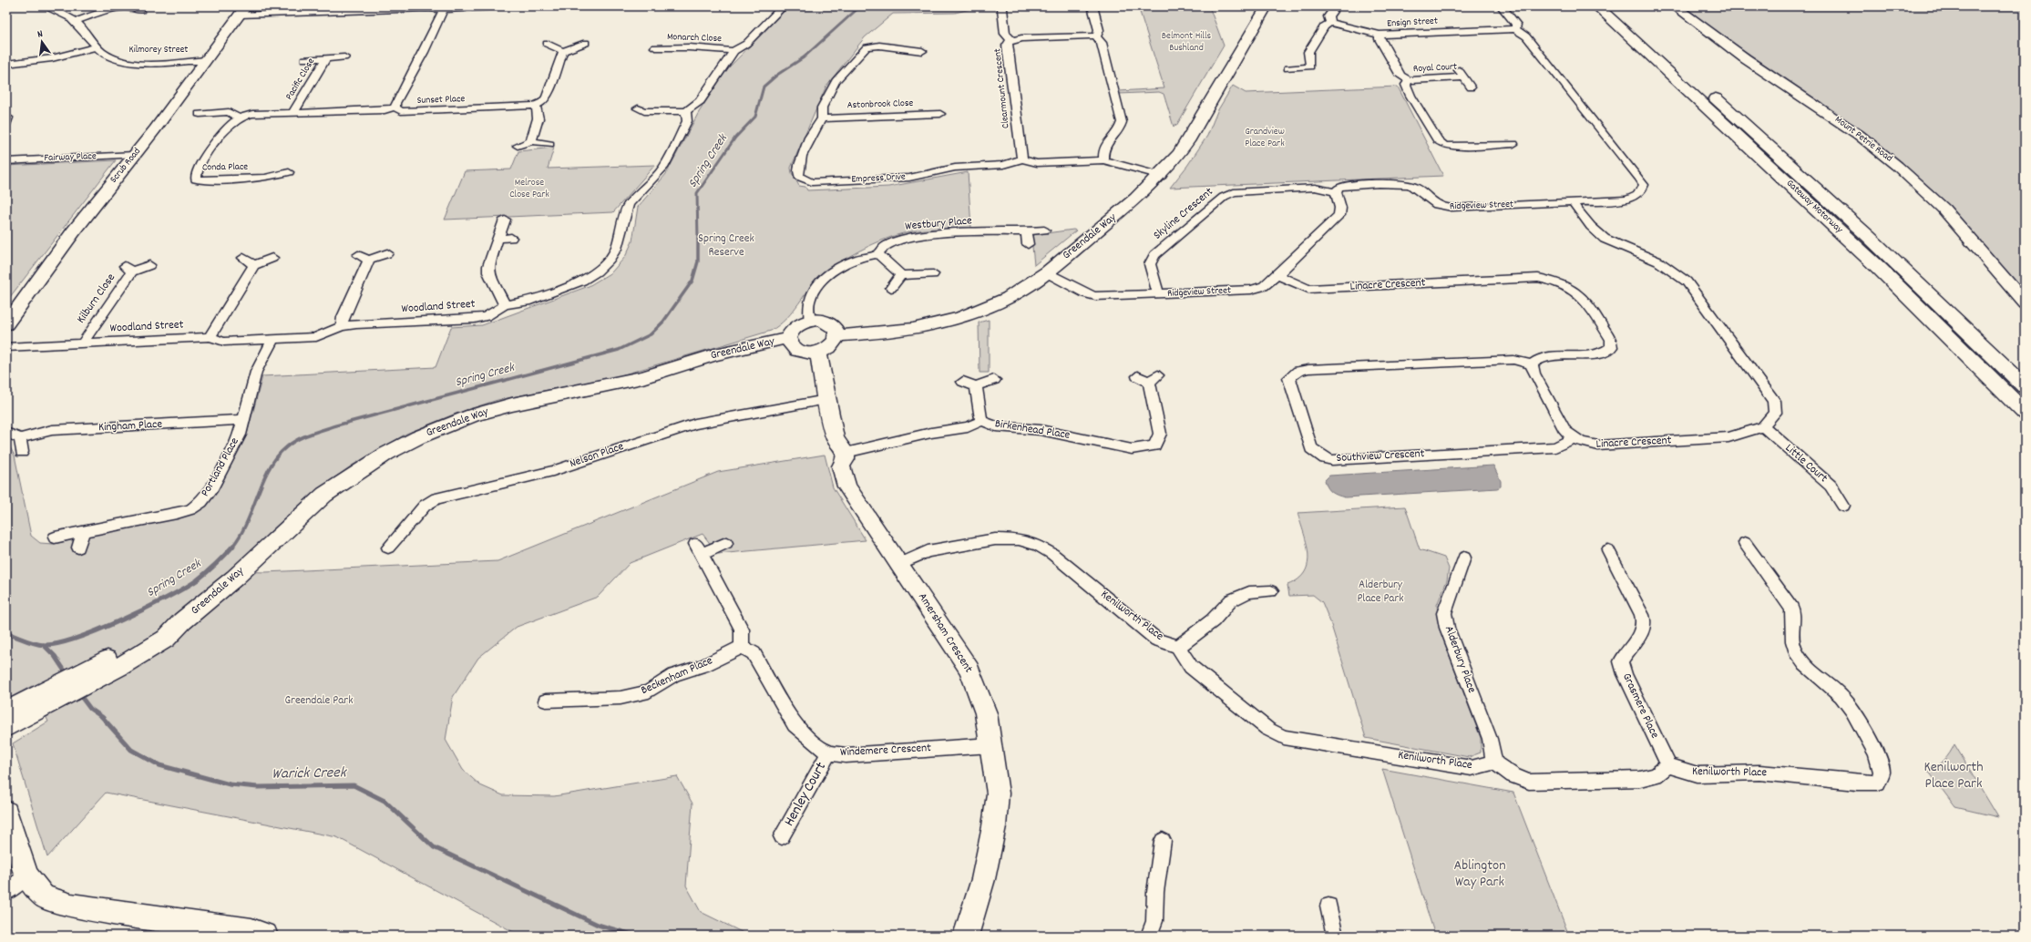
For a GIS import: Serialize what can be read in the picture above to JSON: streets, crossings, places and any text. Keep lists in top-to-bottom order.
{
  "streets": {
    "highway": ["Gateway Motorway"],
    "street": [
      "Ensign Street",
      "Monarch Close",
      "Kilmorey Street",
      "Royal Court",
      "Pacific Close",
      "Clearmount Crescent",
      "Sunset Place",
      "Astonbrook Close",
      "Mount Petrie Road",
      "Fairway Place",
      "Scrub Road",
      "Conda Place",
      "Empress Drive",
      "Ridgeview Street",
      "Skyline Crescent",
      "Westbury Place",
      "Greendale Way",
      "Linacre Crescent",
      "Kilburn Close",
      "Woodland Street",
      "Kingham Place",
      "Birkenhead Place",
      "Nelson Place",
      "Southview Crescent",
      "Little Court",
      "Portland Place",
      "Kenilworth Place",
      "Amersham Crescent",
      "Alderbury Place",
      "Beckenham Place",
      "Grasmere Place",
      "Windemere Crescent",
      "Henley Court"
    ]
  },
  "crossings": [
    ["Ensign Street", "Ridgeview Street"],
    ["Kilmorey Street", "Scrub Road"],
    ["Pacific Close", "Conda Place"],
    ["Clearmount Crescent", "Empress Drive"],
    ["Sunset Place", "Conda Place"],
    ["Astonbrook Close", "Empress Drive"],
    ["Fairway Place", "Scrub Road"],
    ["Ridgeview Street", "Skyline Crescent"],
    ["Ridgeview Street", "Greendale Way"],
    ["Ridgeview Street", "Linacre Crescent"],
    ["Westbury Place", "Greendale Way"],
    ["Linacre Crescent", "Southview Crescent"],
    ["Linacre Crescent", "Little Court"],
    ["Kilburn Close", "Woodland Street"],
    ["Woodland Street", "Portland Place"],
    ["Kingham Place", "Portland Place"],
    ["Birkenhead Place", "Amersham Crescent"],
    ["Kenilworth Place", "Amersham Crescent"],
    ["Kenilworth Place", "Alderbury Place"],
    ["Kenilworth Place", "Grasmere Place"],
    ["Amersham Crescent", "Windemere Crescent"],
    ["Beckenham Place", "Windemere Crescent"],
    ["Windemere Crescent", "Henley Court"]
  ],
  "water": ["Spring Creek", "Warick Creek"],
  "parks": [
    "Belmont Hills Bushland",
    "Grandview Place Park",
    "Melrose Close Park",
    "Spring Creek Reserve",
    "Alderbury Place Park",
    "Greendale Park",
    "Kenilworth Place Park",
    "Ablington Way Park"
  ],
  "north": "top"
}
